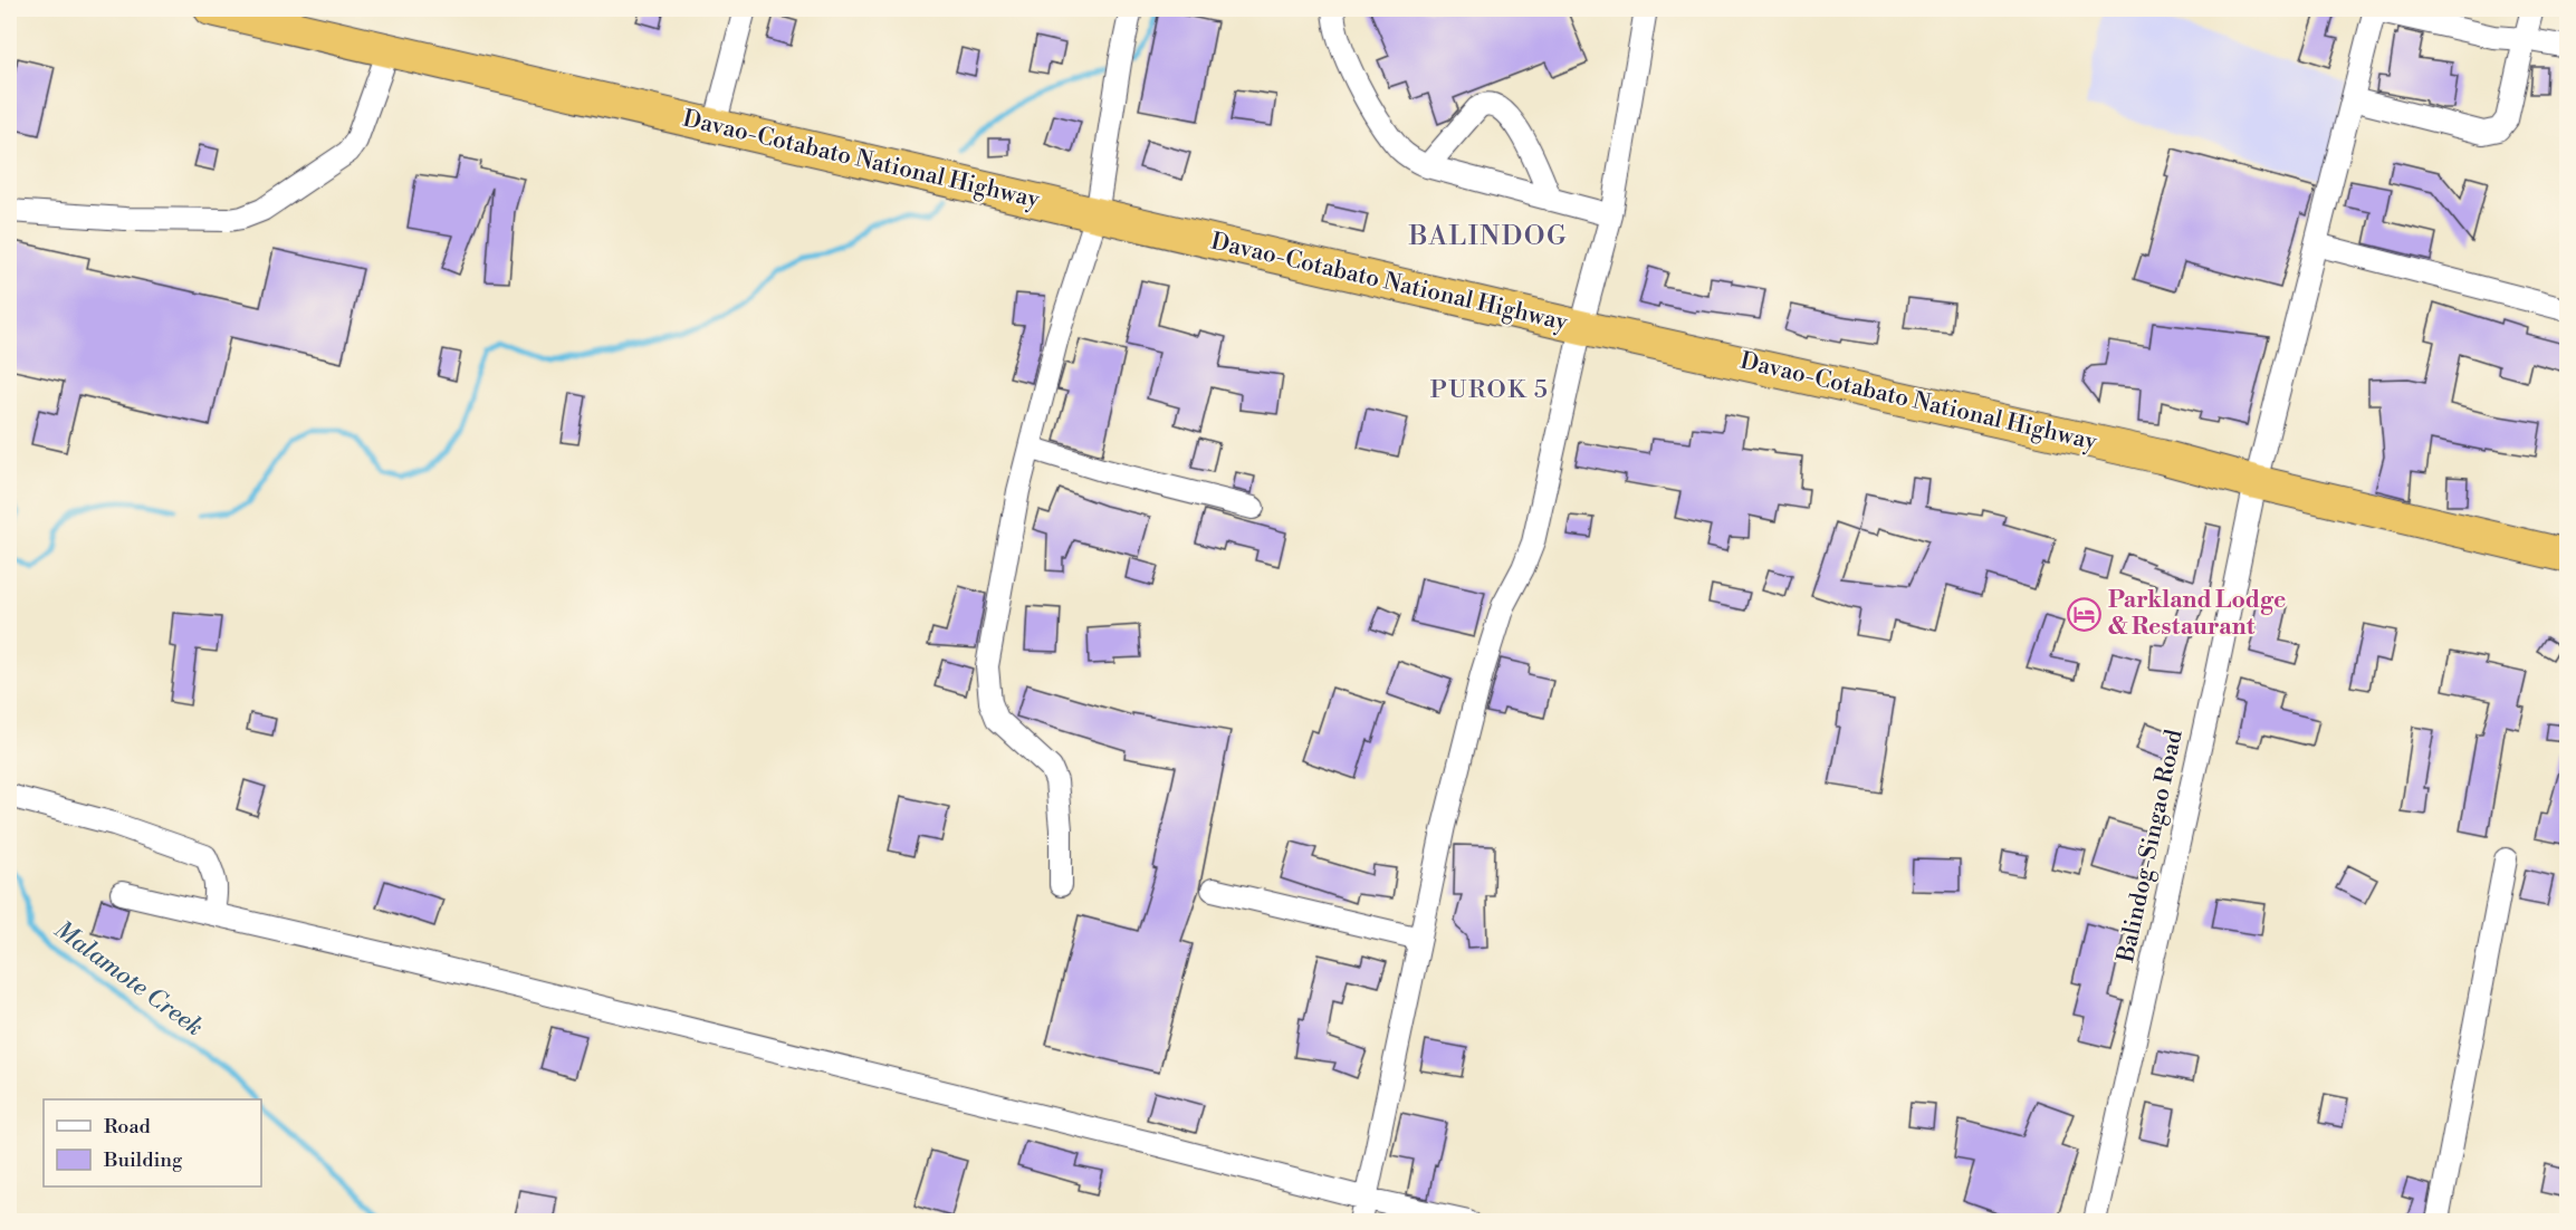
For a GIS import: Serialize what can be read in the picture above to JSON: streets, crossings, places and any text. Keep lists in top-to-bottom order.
{
  "streets": {
    "highway": ["Davao-Cotabato National Highway"],
    "street": ["Balindog-Singao Road"]
  },
  "crossings": [
    ["Davao-Cotabato National Highway", "Balindog-Singao Road"]
  ],
  "districts": ["BALINDOG", "PUROK 5"],
  "water": ["Malamote Creek"],
  "places": {
    "hotel": ["Parkland Lodge & Restaurant"]
  },
  "legend": ["Road", "Building"]
}
